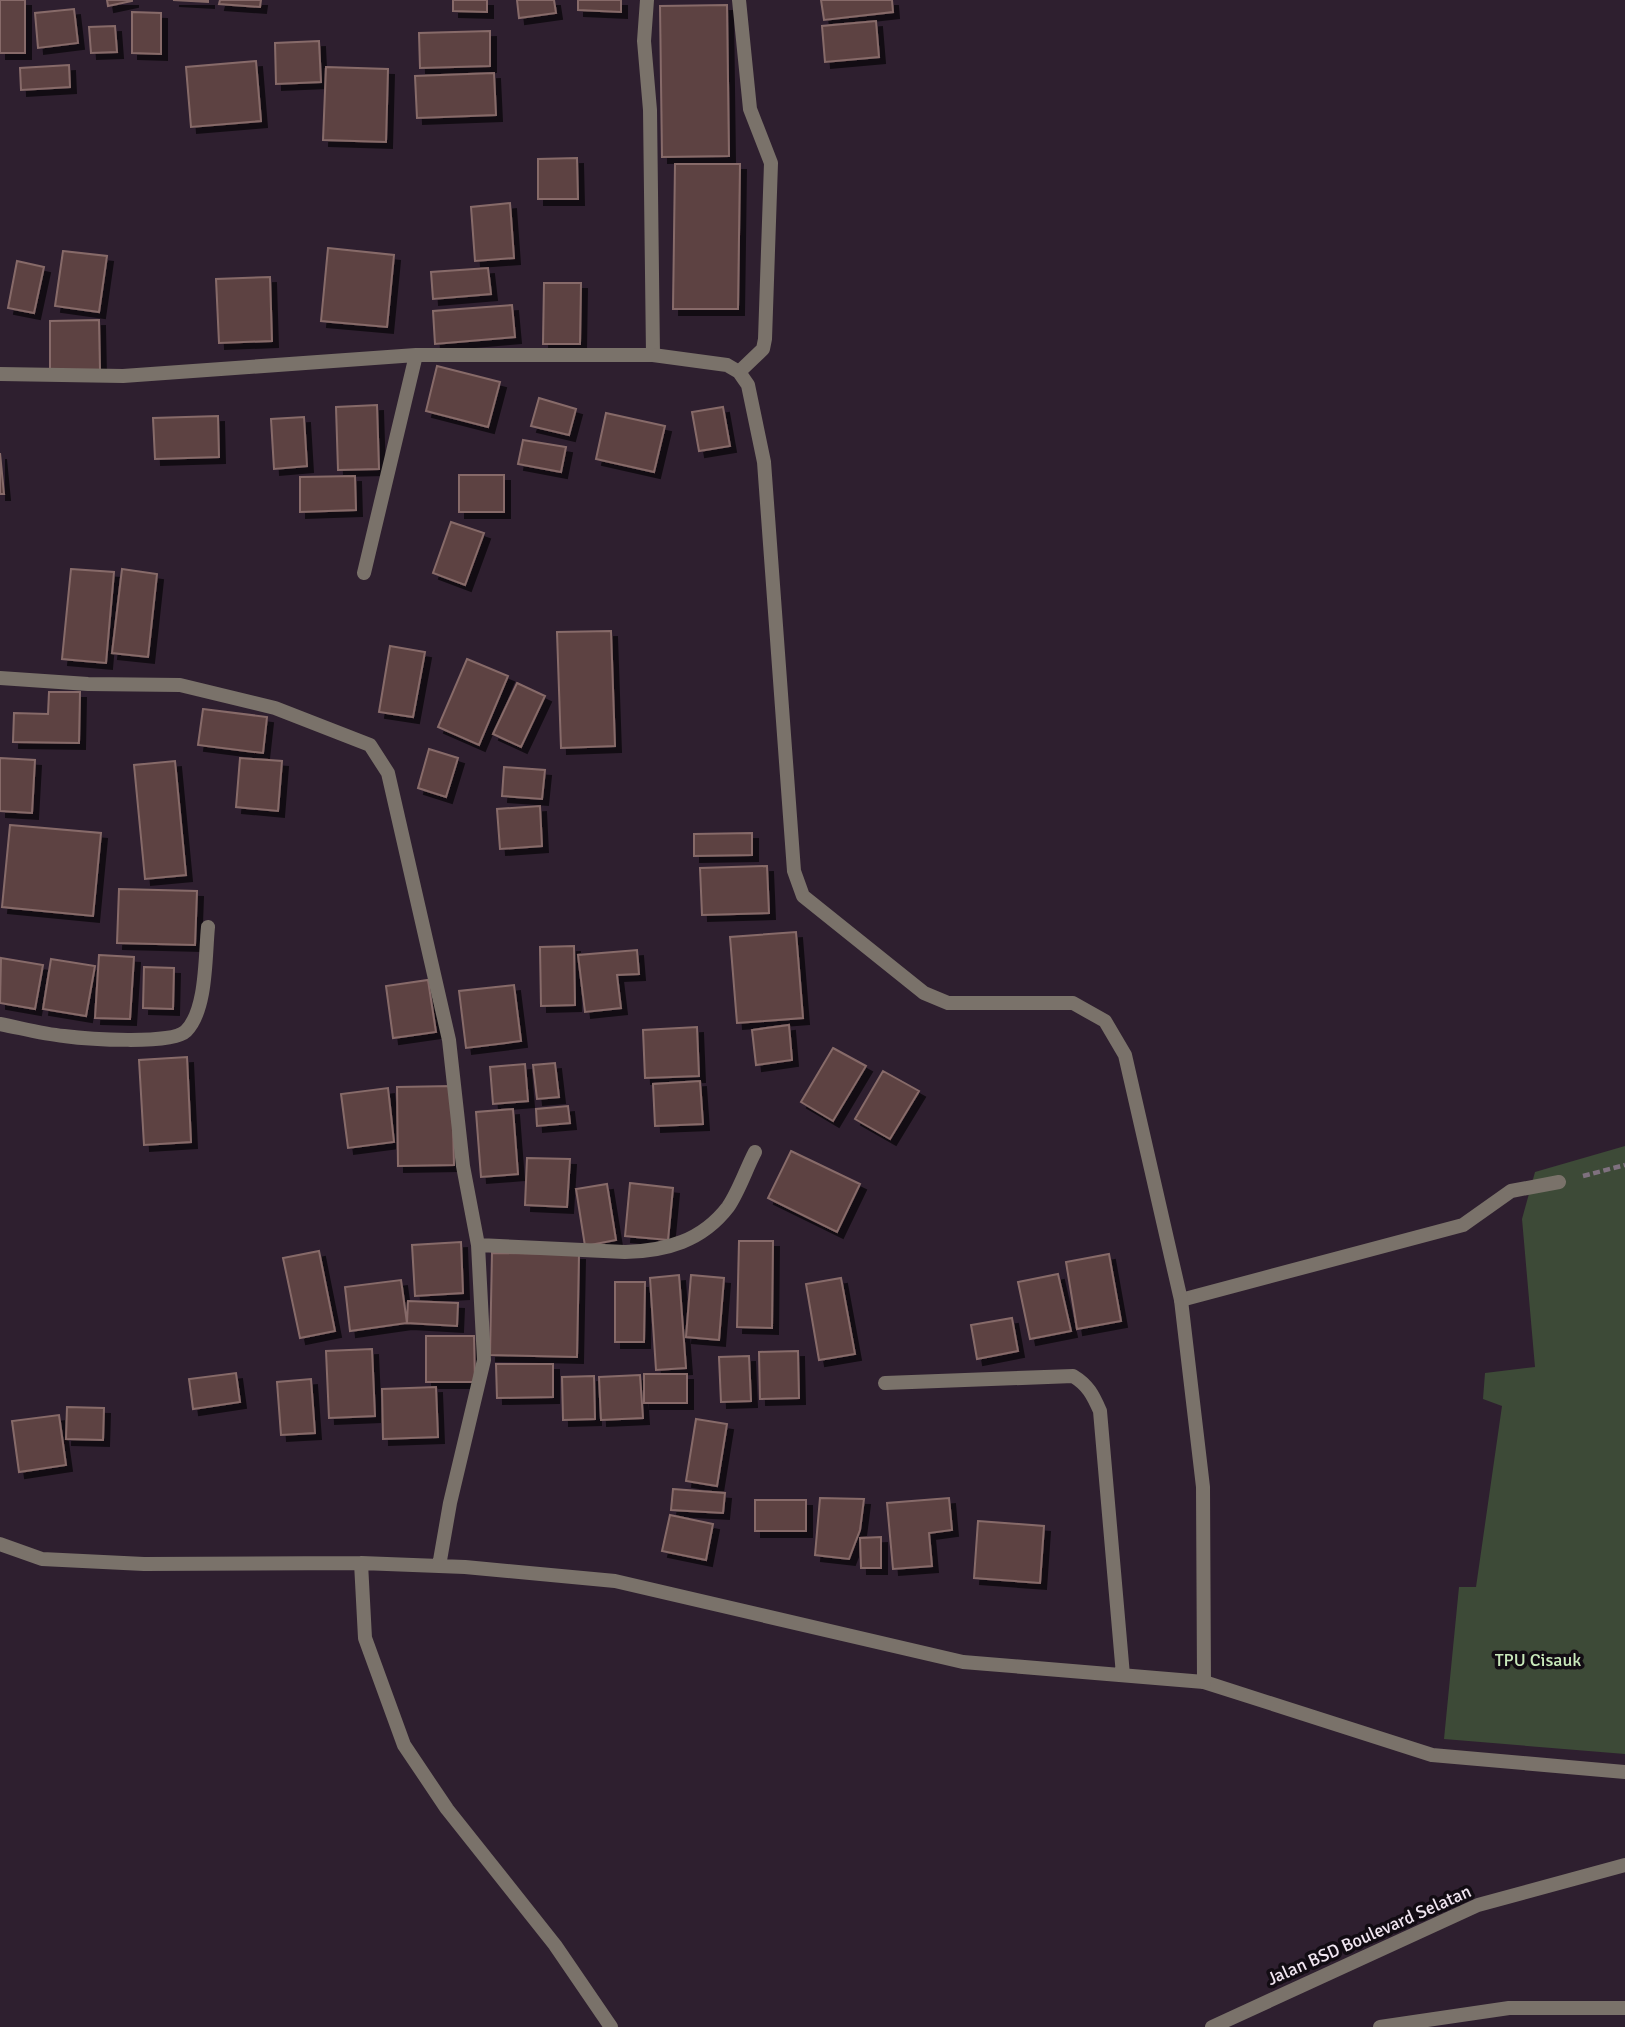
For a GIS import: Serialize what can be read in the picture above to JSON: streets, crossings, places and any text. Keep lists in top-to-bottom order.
{
  "streets": {
    "street": ["Jalan BSD Boulevard Selatan"]
  },
  "parks": ["TPU Cisauk"]
}
